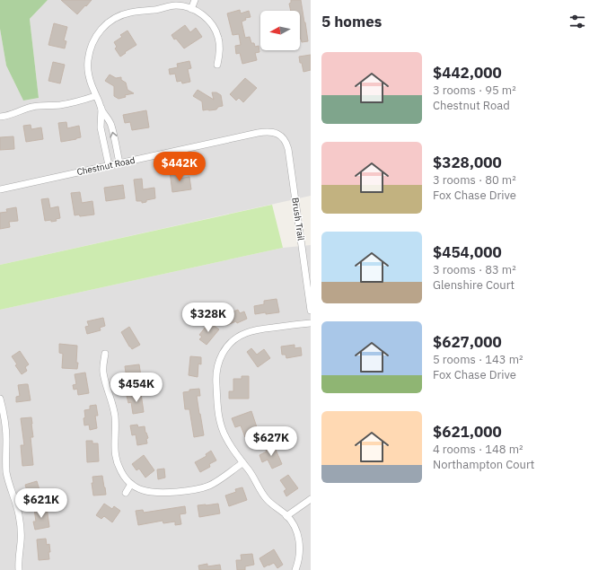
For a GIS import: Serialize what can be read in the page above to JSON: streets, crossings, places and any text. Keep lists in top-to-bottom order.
{
  "streets": {
    "street": ["Chestnut Road", "Brush Trail"]
  },
  "crossings": [
    ["Chestnut Road", "Brush Trail"]
  ],
  "north": "left",
  "page": {
    "heading": "5 homes",
    "list": [
      {
        "name": "$442,000",
        "note": "3 rooms · 95 m² · Chestnut Road"
      },
      {
        "name": "$328,000",
        "note": "3 rooms · 80 m² · Fox Chase Drive"
      },
      {
        "name": "$454,000",
        "note": "3 rooms · 83 m² · Glenshire Court"
      },
      {
        "name": "$627,000",
        "note": "5 rooms · 143 m² · Fox Chase Drive"
      },
      {
        "name": "$621,000",
        "note": "4 rooms · 148 m² · Northampton Court"
      }
    ],
    "price": [
      "$442K",
      "$328K",
      "$454K",
      "$627K",
      "$621K"
    ]
  }
}
